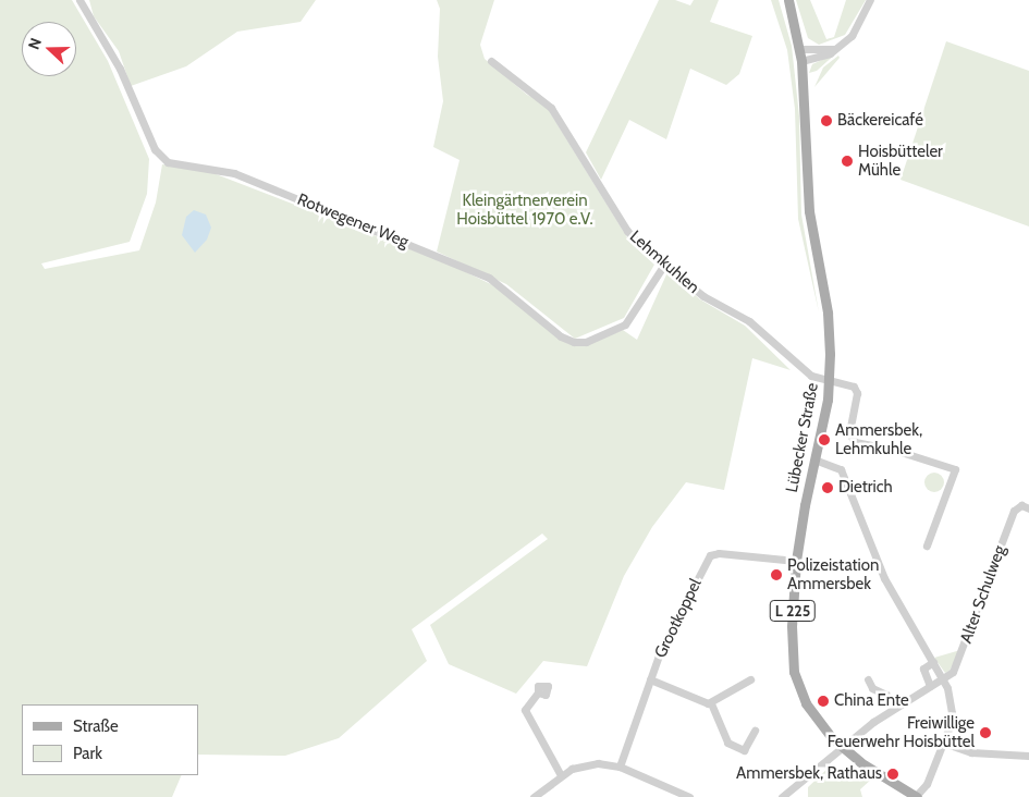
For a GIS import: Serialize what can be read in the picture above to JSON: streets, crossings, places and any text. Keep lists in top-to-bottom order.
{
  "streets": {
    "main road": ["Lübecker Straße", "L 225"],
    "street": [
      "Rotwegener Weg",
      "Lehmkuhlen",
      "Alter Schulweg",
      "Grootkoppel"
    ]
  },
  "crossings": [
    ["Rotwegener Weg", "Lehmkuhlen"],
    ["Lehmkuhlen", "Lübecker Straße"],
    ["Lübecker Straße", "Grootkoppel"]
  ],
  "parks": ["Kleingärtnerverein Hoisbüttel 1970 e.V."],
  "places": [
    "Bäckereicafé",
    "Hoisbütteler Mühle",
    "Ammersbek, Lehmkuhle",
    "Dietrich",
    "Polizeistation Ammersbek",
    "China Ente",
    "Freiwillige Feuerwehr Hoisbüttel",
    "Ammersbek, Rathaus"
  ],
  "legend": ["Straße", "Park"],
  "north": "left"
}
